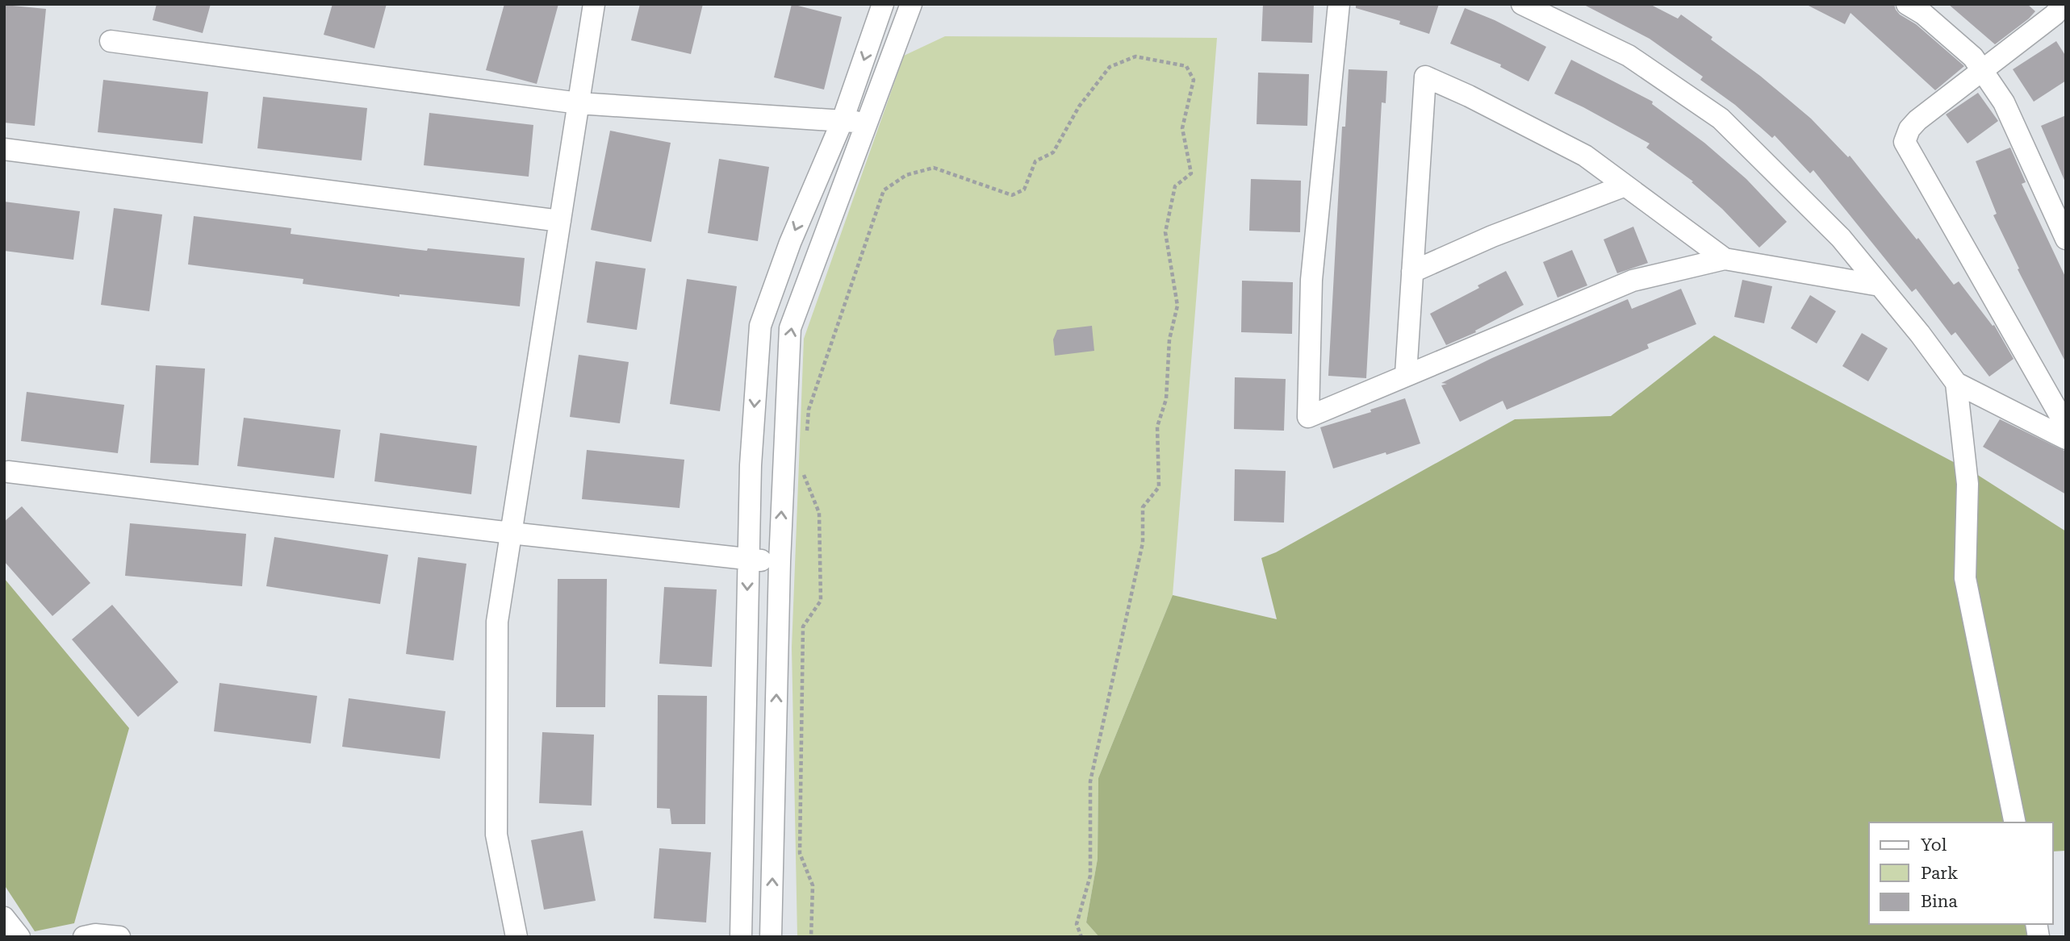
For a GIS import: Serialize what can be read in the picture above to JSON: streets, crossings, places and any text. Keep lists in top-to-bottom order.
{
  "legend": ["Yol", "Park", "Bina"]
}
